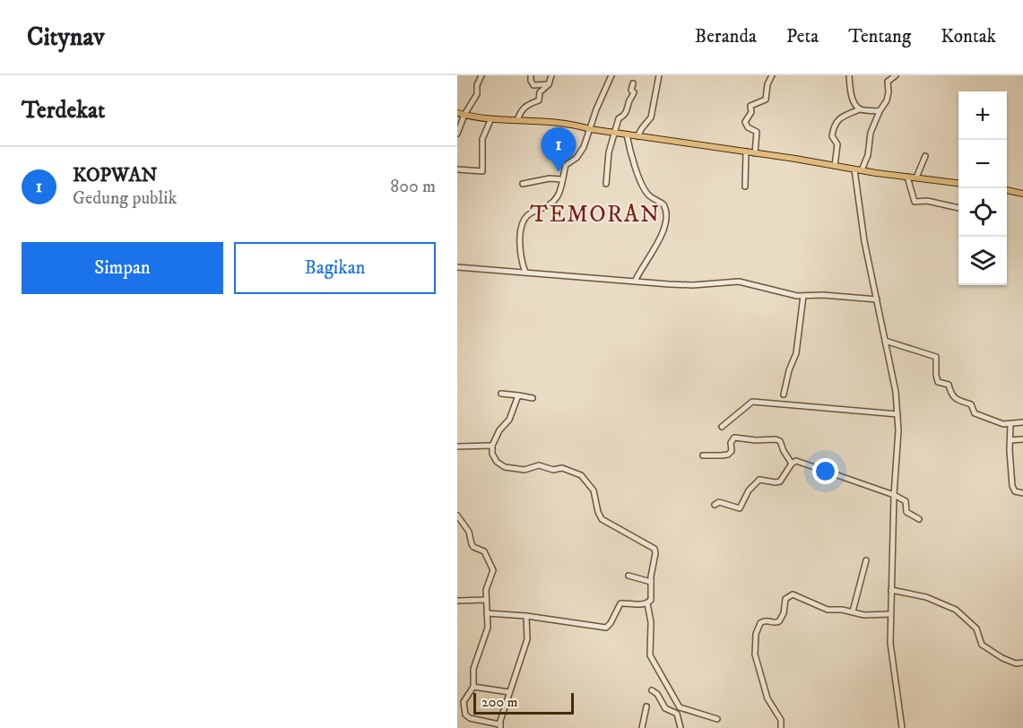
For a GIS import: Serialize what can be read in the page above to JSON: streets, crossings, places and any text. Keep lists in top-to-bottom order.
{
  "districts": ["TEMORAN"],
  "scale_bar": "200 m",
  "page": {
    "header": "Citynav",
    "nav": [
      "Beranda",
      "Peta",
      "Tentang",
      "Kontak"
    ],
    "heading": "Terdekat",
    "map_buttons": ["+", "−"],
    "pins": "1",
    "list": [
      {
        "mark": "1",
        "name": "KOPWAN",
        "note": "Gedung publik",
        "value": "800 m"
      }
    ],
    "buttons": ["Simpan", "Bagikan"],
    "scale": "200 m"
  }
}
